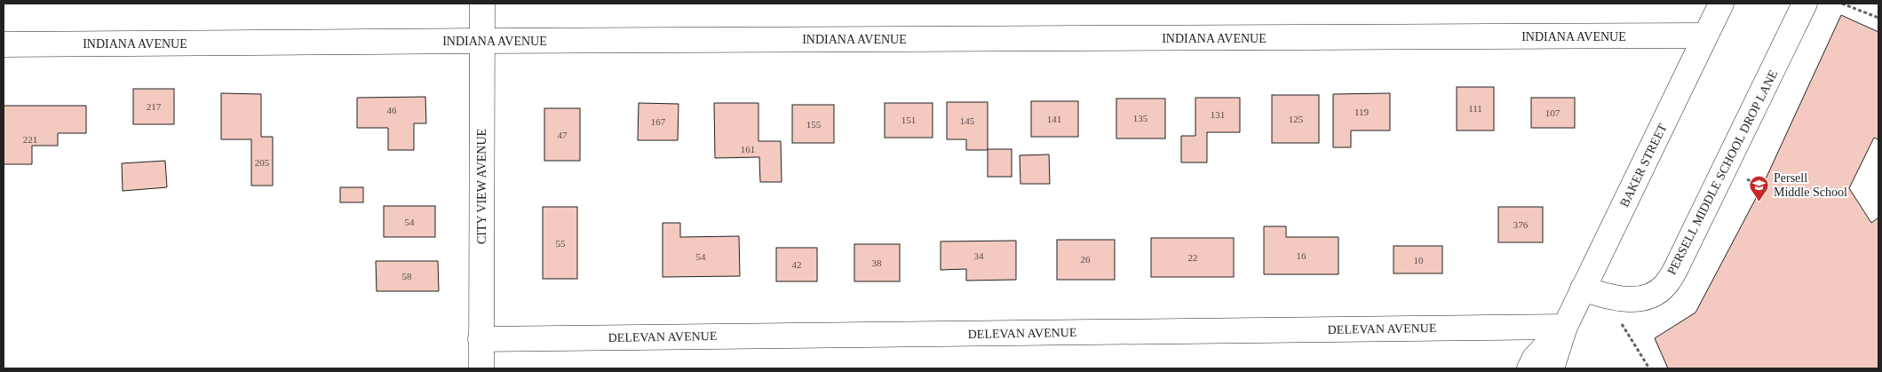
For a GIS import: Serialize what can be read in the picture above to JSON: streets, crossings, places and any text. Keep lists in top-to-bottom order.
{
  "streets": {
    "street": [
      "INDIANA AVENUE",
      "BAKER STREET",
      "PERSELL MIDDLE SCHOOL DROP LANE",
      "CITY VIEW AVENUE",
      "DELEVAN AVENUE"
    ]
  },
  "crossings": [
    ["INDIANA AVENUE", "BAKER STREET"],
    ["INDIANA AVENUE", "CITY VIEW AVENUE"],
    ["BAKER STREET", "PERSELL MIDDLE SCHOOL DROP LANE"],
    ["BAKER STREET", "DELEVAN AVENUE"],
    ["CITY VIEW AVENUE", "DELEVAN AVENUE"]
  ],
  "places": {
    "school or university": ["Persell Middle School"]
  },
  "house_numbers": [
    "217",
    "111",
    "46",
    "119",
    "107",
    "131",
    "135",
    "141",
    "125",
    "151",
    "145",
    "167",
    "155",
    "47",
    "221",
    "161",
    "205",
    "54",
    "376",
    "55",
    "34",
    "16",
    "54",
    "22",
    "26",
    "10",
    "38",
    "42",
    "58"
  ]
}
